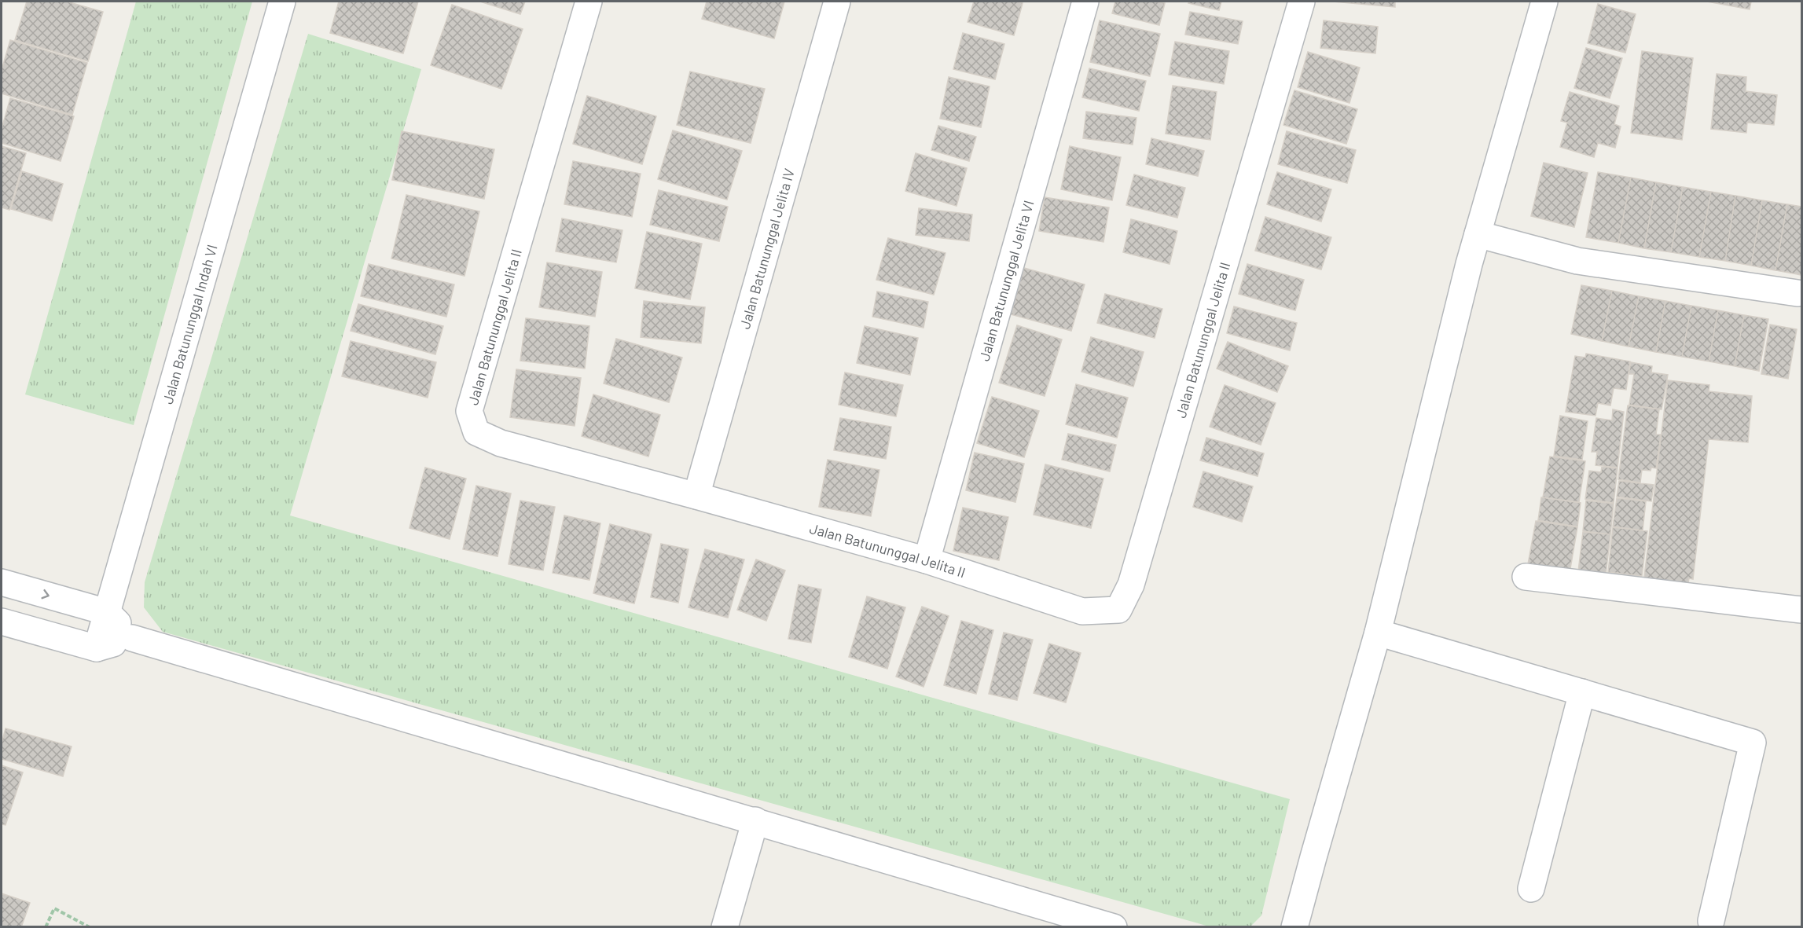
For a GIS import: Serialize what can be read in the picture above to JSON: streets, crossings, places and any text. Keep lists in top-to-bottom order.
{
  "streets": {
    "street": [
      "Jalan Batununggal Jelita IV",
      "Jalan Batununggal Jelita VI",
      "Jalan Batununggal Indah VI",
      "Jalan Batununggal Jelita II"
    ]
  },
  "crossings": [
    ["Jalan Batununggal Jelita IV", "Jalan Batununggal Jelita II"],
    ["Jalan Batununggal Jelita VI", "Jalan Batununggal Jelita II"]
  ]
}
